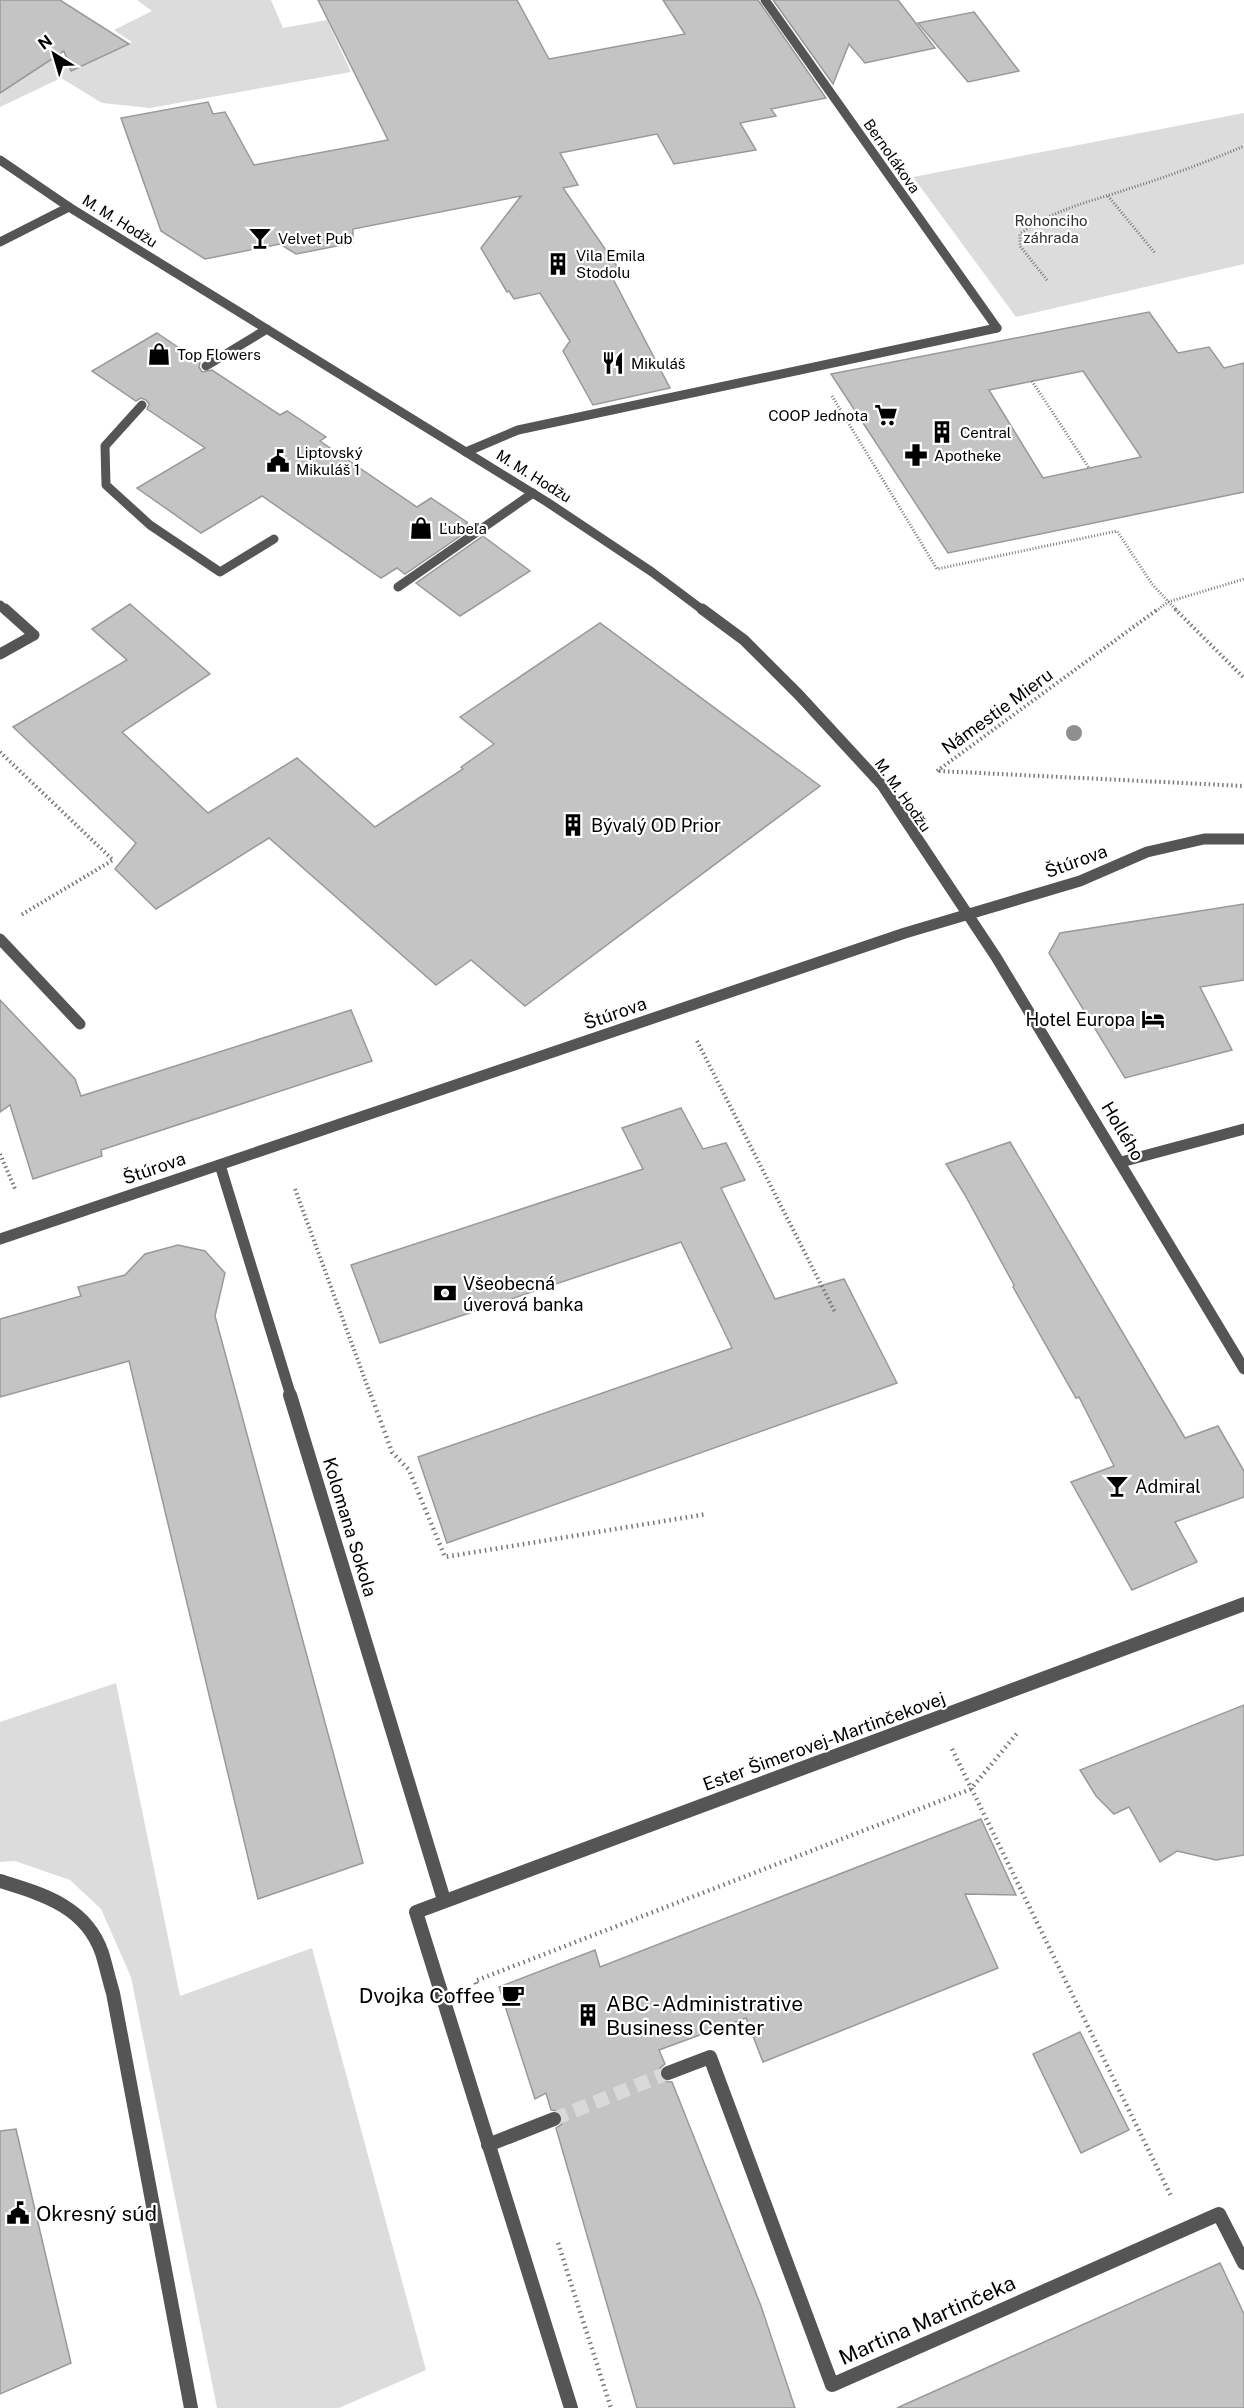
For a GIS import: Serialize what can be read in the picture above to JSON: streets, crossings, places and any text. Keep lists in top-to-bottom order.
{
  "streets": {
    "street": [
      "Bernolákova",
      "M. M. Hodžu",
      "Štúrova",
      "Hollého",
      "Kolomana Sokola",
      "Ester Šimerovej-Martinčekovej",
      "Martina Martinčeka"
    ],
    "path": ["Námestie Mieru"]
  },
  "crossings": [
    ["M. M. Hodžu", "Štúrova"],
    ["M. M. Hodžu", "Hollého"],
    ["Štúrova", "Hollého"],
    ["Štúrova", "Kolomana Sokola"],
    ["Kolomana Sokola", "Ester Šimerovej-Martinčekovej"]
  ],
  "parks": ["Rohonciho záhrada"],
  "places": {
    "bar": ["Velvet Pub", "Admiral"],
    "building": [
      "Vila Emila Stodolu",
      "Central",
      "Bývalý OD Prior",
      "ABC - Administrative Business Center"
    ],
    "shop": ["Top Flowers", "Ľubeľa"],
    "restaurant": ["Mikuláš"],
    "supermarket": ["COOP Jednota"],
    "pharmacy": ["Apotheke"],
    "public building": ["Liptovský Mikuláš 1", "Okresný súd"],
    "hotel": ["Hotel Europa"],
    "bank": ["Všeobecná úverová banka"],
    "cafe": ["Dvojka Coffee"]
  },
  "north": "top left"
}
